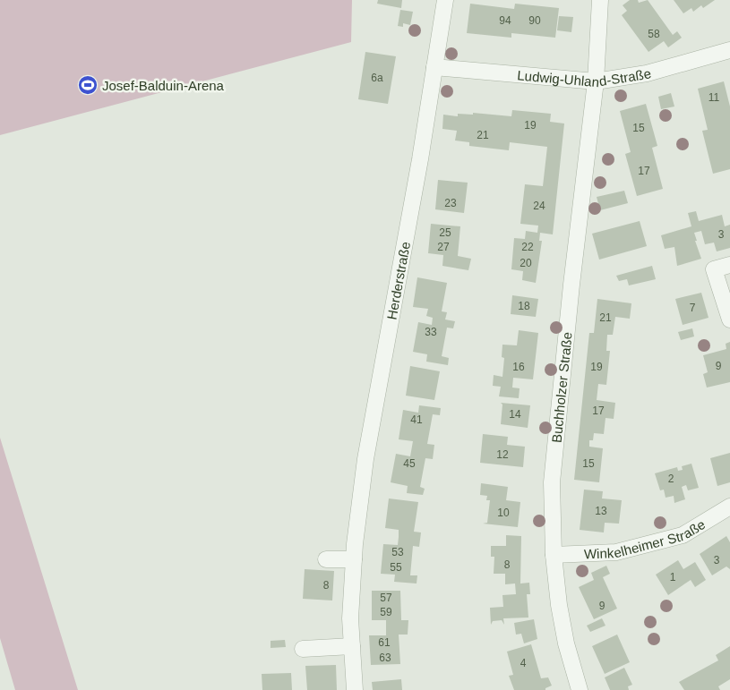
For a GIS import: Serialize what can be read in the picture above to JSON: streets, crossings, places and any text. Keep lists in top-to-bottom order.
{
  "streets": {
    "street": [
      "Ludwig-Uhland-Straße",
      "Herderstraße",
      "Buchholzer Straße",
      "Winkelheimer Straße"
    ]
  },
  "crossings": [
    ["Ludwig-Uhland-Straße", "Herderstraße"],
    ["Ludwig-Uhland-Straße", "Buchholzer Straße"],
    ["Buchholzer Straße", "Winkelheimer Straße"]
  ],
  "places": {
    "sports": ["Josef-Balduin-Arena"]
  },
  "house_numbers": [
    "94",
    "90",
    "58",
    "6a",
    "11",
    "19",
    "15",
    "21",
    "17",
    "23",
    "24",
    "25",
    "3",
    "27",
    "22",
    "20",
    "18",
    "7",
    "21",
    "33",
    "9",
    "16",
    "19",
    "17",
    "14",
    "41",
    "12",
    "45",
    "15",
    "2",
    "13",
    "10",
    "53",
    "3",
    "8",
    "55",
    "1",
    "8",
    "57",
    "9",
    "59",
    "61",
    "63",
    "4"
  ]
}
